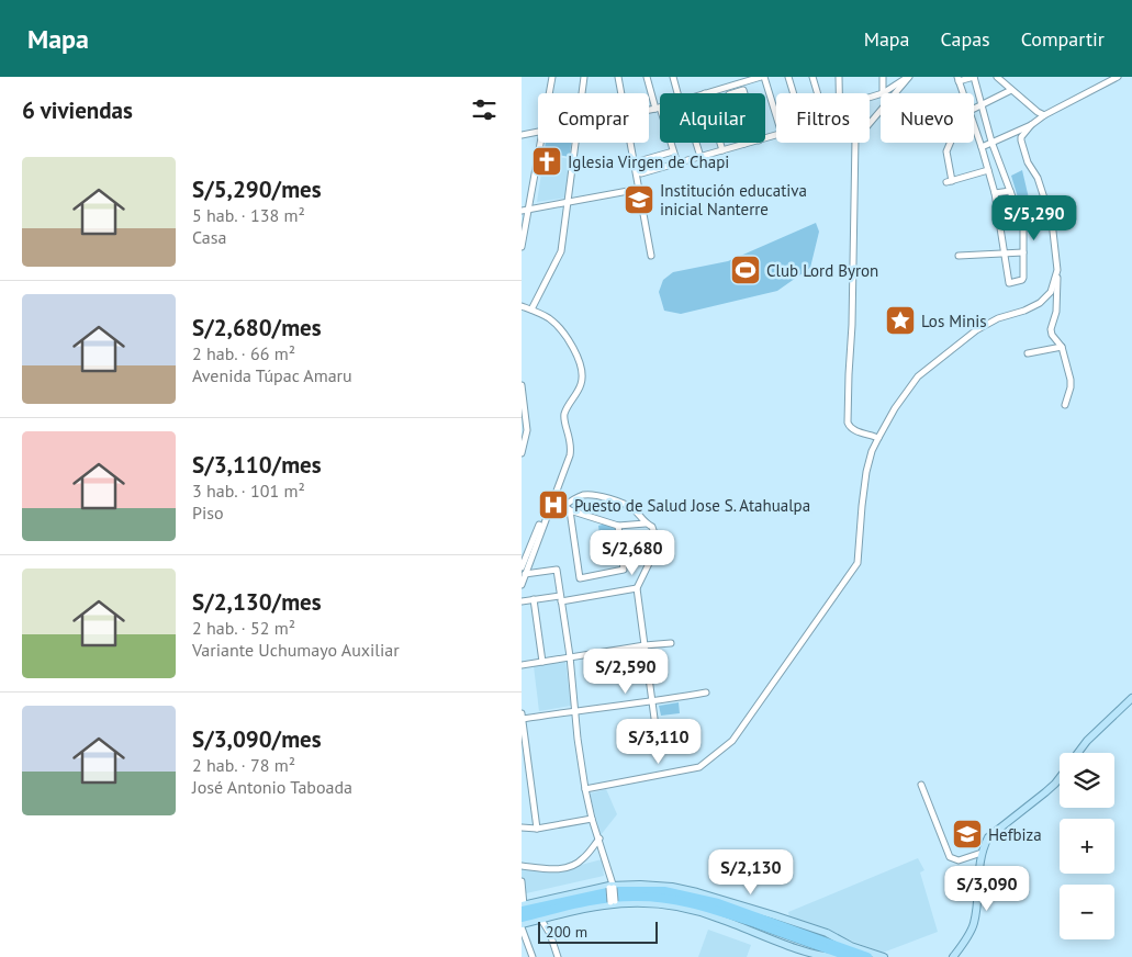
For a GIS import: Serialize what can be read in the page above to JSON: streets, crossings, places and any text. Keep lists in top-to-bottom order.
{
  "places": {
    "church": ["Iglesia Virgen de Chapi"],
    "school or university": ["Institución educativa inicial Nanterre", "Hefbiza"],
    "sports": ["Club Lord Byron"],
    "place": ["Los Minis"],
    "hospital": ["Puesto de Salud Jose S. Atahualpa"]
  },
  "scale_bar": "200 m",
  "page": {
    "header": "Mapa",
    "nav": ["Mapa", "Capas", "Compartir"],
    "heading": "6 viviendas",
    "chip": [
      "Comprar",
      "Alquilar",
      "Filtros",
      "Nuevo"
    ],
    "list": [
      {
        "name": "S/5,290/mes",
        "note": "5 hab. · 138 m² · Casa"
      },
      {
        "name": "S/2,680/mes",
        "note": "2 hab. · 66 m² · Avenida Túpac Amaru"
      },
      {
        "name": "S/3,110/mes",
        "note": "3 hab. · 101 m² · Piso"
      },
      {
        "name": "S/2,130/mes",
        "note": "2 hab. · 52 m² · Variante Uchumayo Auxiliar"
      },
      {
        "name": "S/3,090/mes",
        "note": "2 hab. · 78 m² · José Antonio Taboada"
      }
    ],
    "price": [
      "S/5,290",
      "S/2,680",
      "S/2,590",
      "S/3,110",
      "S/2,130",
      "S/3,090"
    ],
    "map_buttons": ["+", "−"],
    "scale": "200 m"
  }
}
